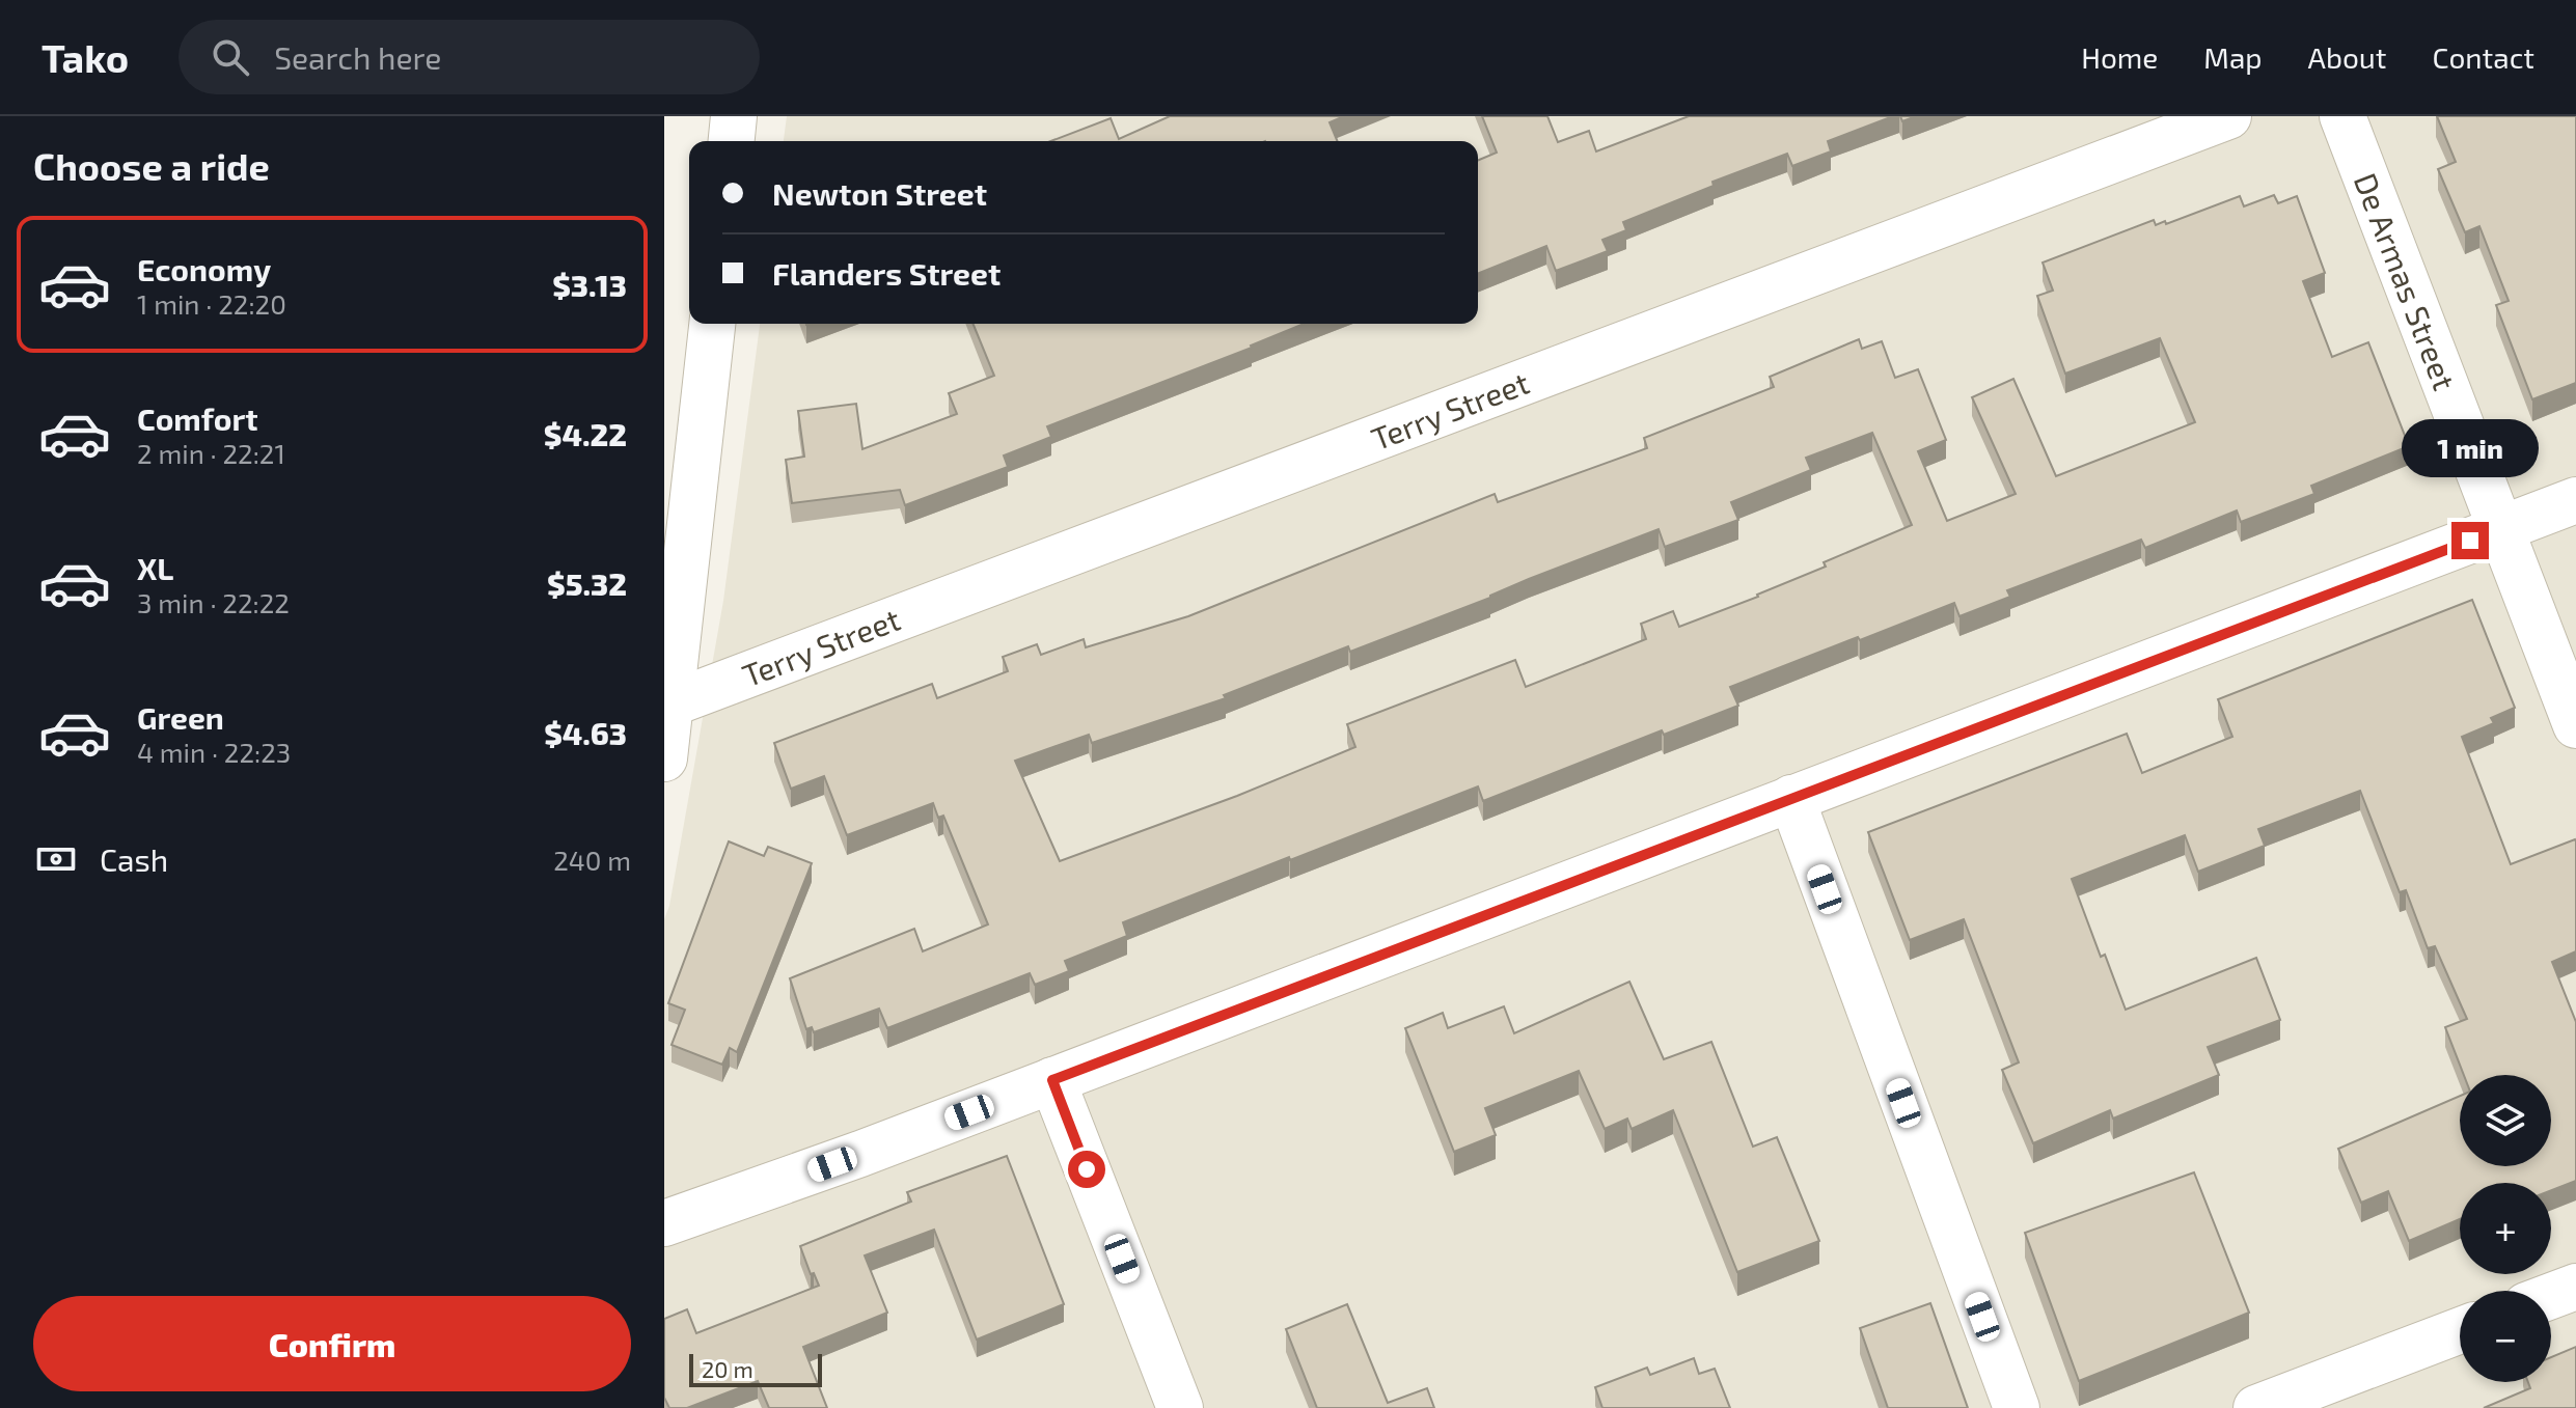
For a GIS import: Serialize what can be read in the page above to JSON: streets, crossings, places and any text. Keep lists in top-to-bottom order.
{
  "streets": {
    "street": ["De Armas Street", "Terry Street"]
  },
  "scale_bar": "20 m",
  "page": {
    "header": "Tako",
    "search": "Search here",
    "nav": [
      "Home",
      "Map",
      "About",
      "Contact"
    ],
    "heading": "Choose a ride",
    "banner": ["Newton Street", "Flanders Street"],
    "list": [
      {
        "name": "Economy",
        "note": "1 min · 22:20",
        "value": "$3.13"
      },
      {
        "name": "Comfort",
        "note": "2 min · 22:21",
        "value": "$4.22"
      },
      {
        "name": "XL",
        "note": "3 min · 22:22",
        "value": "$5.32"
      },
      {
        "name": "Green",
        "note": "4 min · 22:23",
        "value": "$4.63"
      }
    ],
    "bubble": "1 min",
    "pay": ["Cash", "240 m"],
    "map_buttons": ["+", "−"],
    "buttons": "Confirm",
    "scale": "20 m"
  }
}
